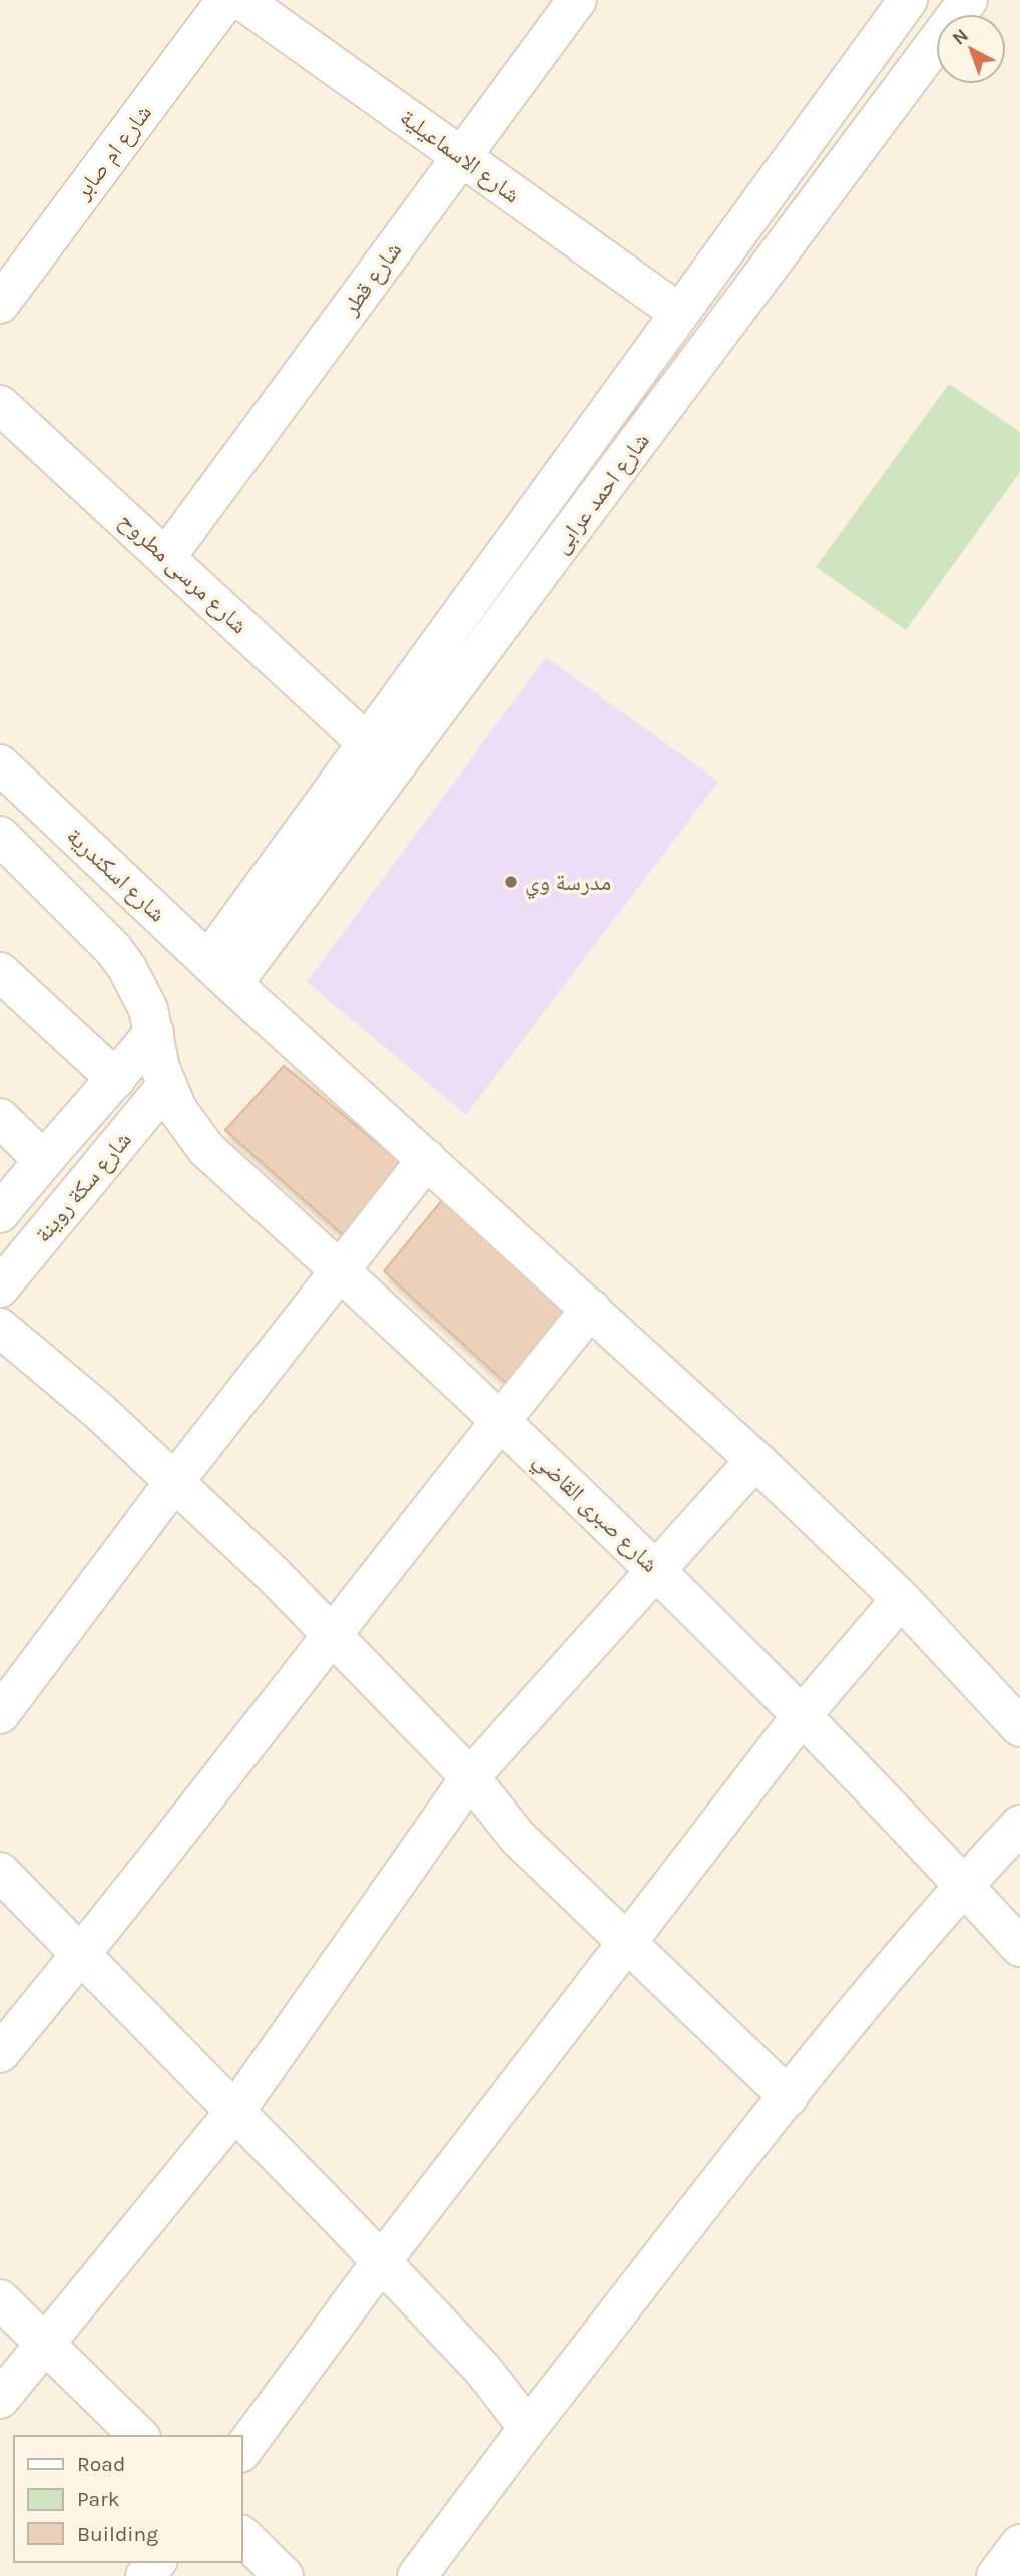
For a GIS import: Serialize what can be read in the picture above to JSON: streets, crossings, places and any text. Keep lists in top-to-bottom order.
{
  "streets": {
    "street": [
      "شارع ام صابر",
      "شارع الاسماعيلية",
      "شارع قطر",
      "شارع احمد عرابى",
      "شارع مرسى مطروح",
      "شارع اسكندرية",
      "شارع سكة روينة",
      "شارع صبرى القاضي"
    ]
  },
  "crossings": [
    ["شارع الاسماعيلية", "شارع قطر"],
    ["شارع الاسماعيلية", "شارع احمد عرابى"],
    ["شارع قطر", "شارع مرسى مطروح"],
    ["شارع احمد عرابى", "شارع مرسى مطروح"],
    ["شارع احمد عرابى", "شارع اسكندرية"],
    ["شارع سكة روينة", "شارع صبرى القاضي"]
  ],
  "places": ["مدرسة وي"],
  "legend": ["Road", "Park", "Building"],
  "north": "top left"
}
